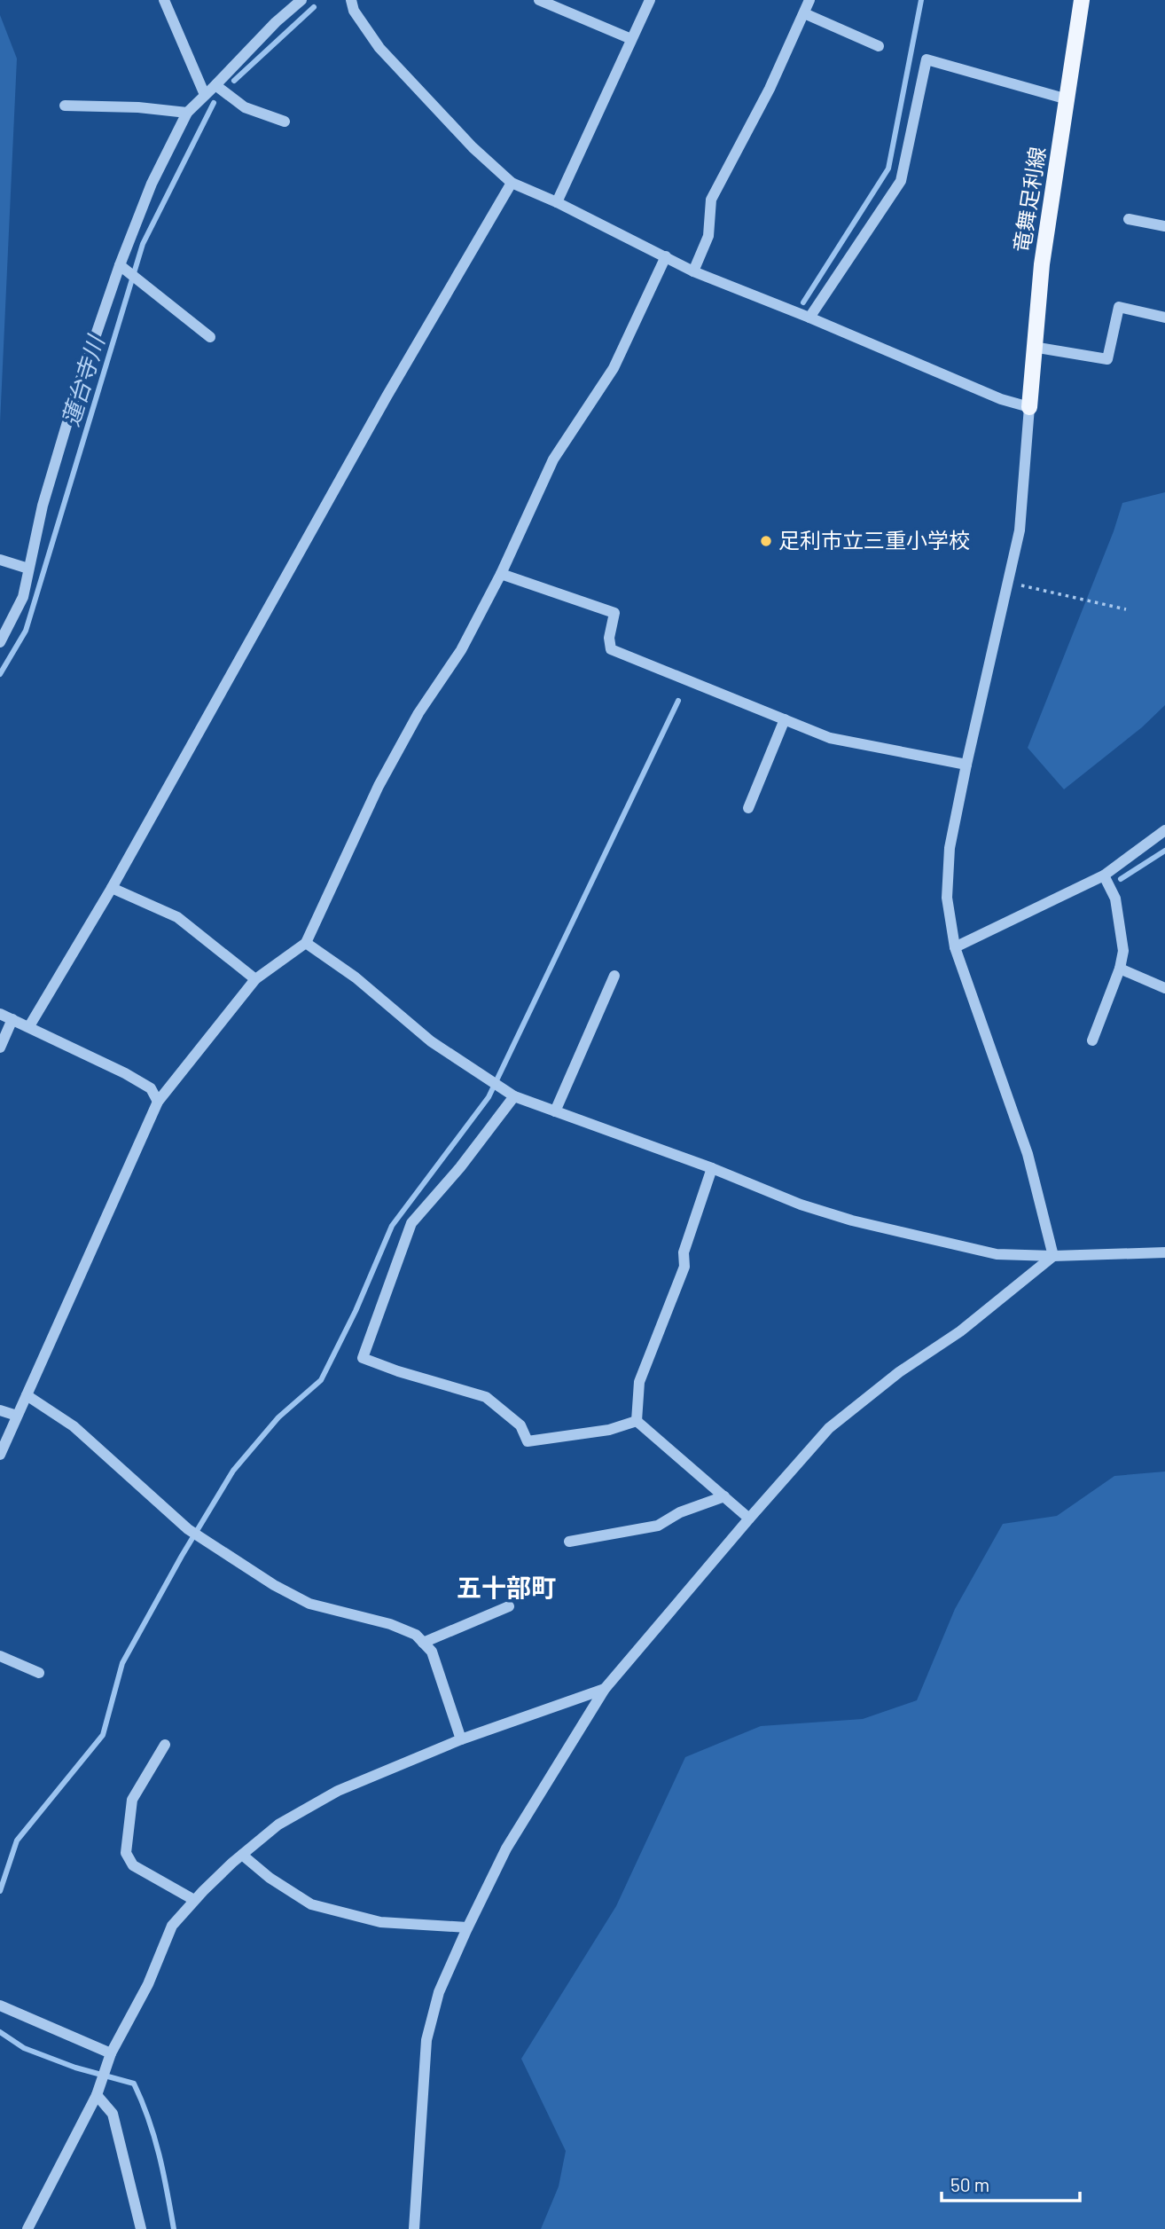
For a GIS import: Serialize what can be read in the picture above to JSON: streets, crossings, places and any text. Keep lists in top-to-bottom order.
{
  "streets": {
    "main road": ["竜舞足利線"]
  },
  "districts": ["五十部町"],
  "water": ["蓮台寺川"],
  "places": ["足利市立三重小学校"],
  "scale_bar": "50 m"
}
